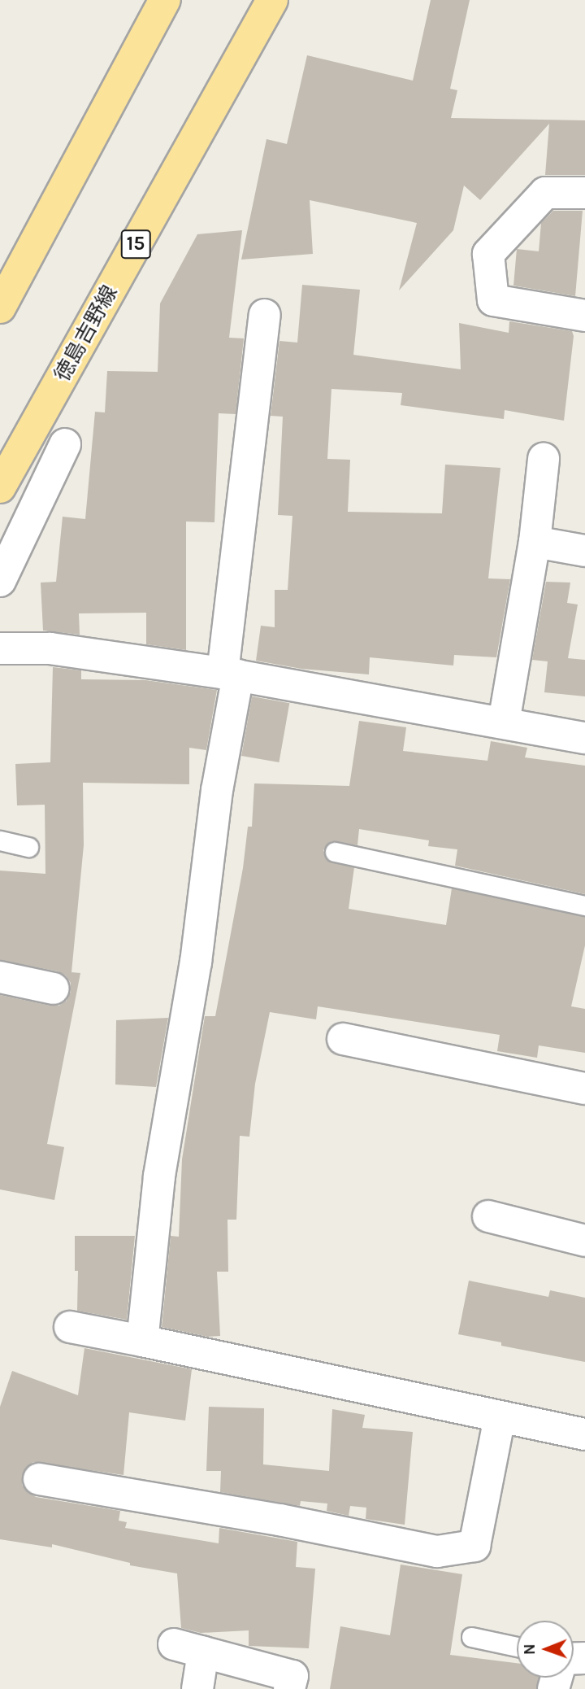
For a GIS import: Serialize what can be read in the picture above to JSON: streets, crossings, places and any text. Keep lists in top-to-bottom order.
{
  "streets": {
    "main road": ["15", "徳島吉野線"]
  },
  "north": "left"
}
